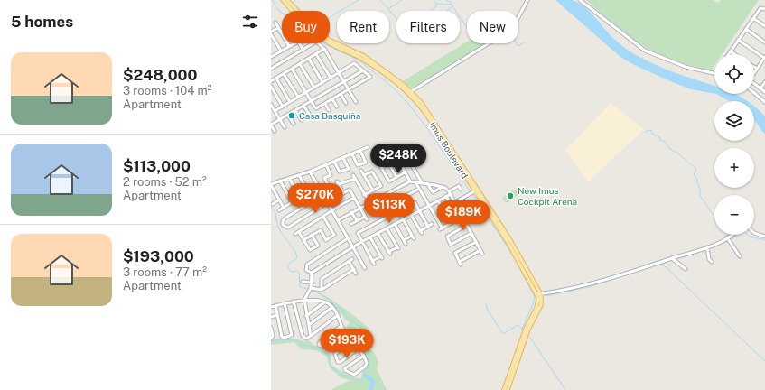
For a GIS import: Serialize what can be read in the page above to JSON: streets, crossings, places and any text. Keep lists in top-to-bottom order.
{
  "streets": {
    "main road": ["Imus Boulevard"]
  },
  "places": ["Casa Basquiña", "New Imus Cockpit Arena"],
  "page": {
    "heading": "5 homes",
    "chip": [
      "Buy",
      "Rent",
      "Filters",
      "New"
    ],
    "list": [
      {
        "name": "$248,000",
        "note": "3 rooms · 104 m² · Apartment"
      },
      {
        "name": "$113,000",
        "note": "2 rooms · 52 m² · Apartment"
      },
      {
        "name": "$193,000",
        "note": "3 rooms · 77 m² · Apartment"
      }
    ],
    "map_buttons": ["+", "−"],
    "price": [
      "$248K",
      "$270K",
      "$113K",
      "$189K",
      "$193K"
    ]
  }
}
